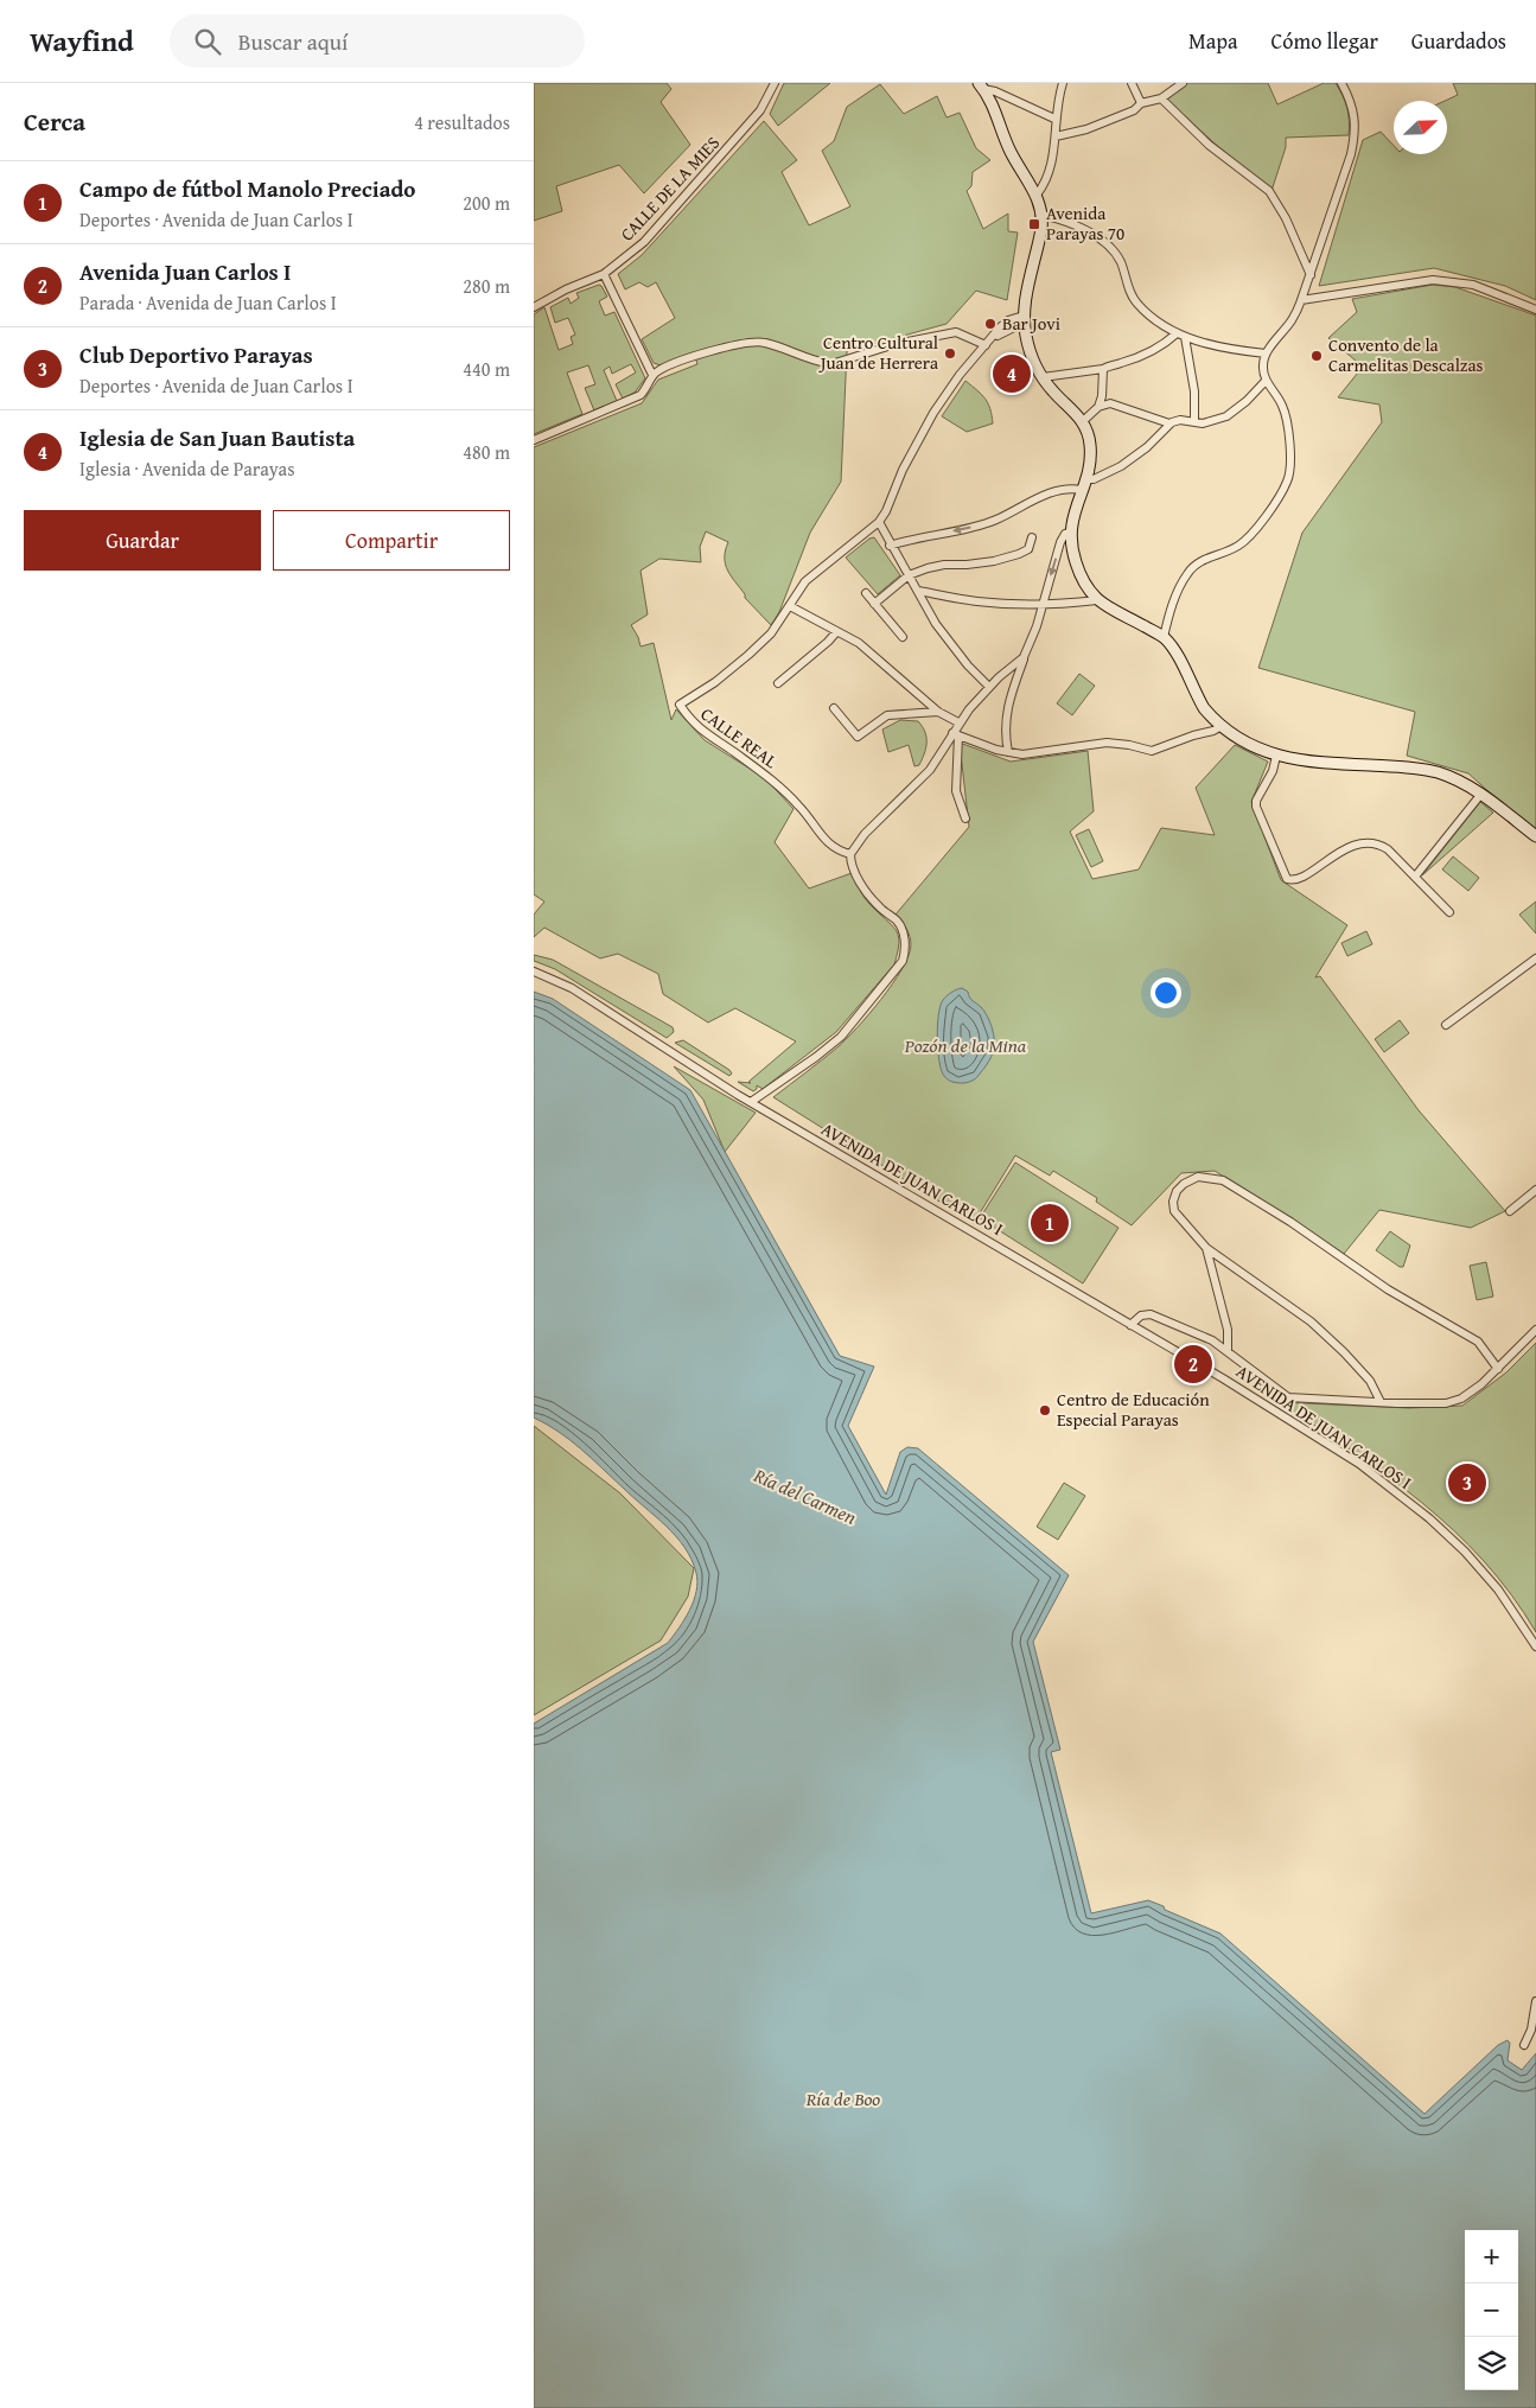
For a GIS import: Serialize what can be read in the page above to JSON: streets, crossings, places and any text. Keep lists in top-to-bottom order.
{
  "streets": {
    "street": ["CALLE DE LA MIES", "CALLE REAL", "AVENIDA DE JUAN CARLOS I"]
  },
  "water": ["Pozón de la Mina", "Ría del Carmen", "Ría de Boo"],
  "places": {
    "transit": ["Avenida Parayas 70"],
    "other": [
      "Bar Jovi",
      "Centro Cultural Juan de Herrera",
      "Convento de la Carmelitas Descalzas",
      "Centro de Educación Especial Parayas"
    ]
  },
  "north": "top right",
  "page": {
    "header": "Wayfind",
    "search": "Buscar aquí",
    "nav": ["Mapa", "Cómo llegar", "Guardados"],
    "heading": ["Cerca", "4 resultados"],
    "list": [
      {
        "mark": "1",
        "name": "Campo de fútbol Manolo Preciado",
        "note": "Deportes · Avenida de Juan Carlos I",
        "value": "200 m"
      },
      {
        "mark": "2",
        "name": "Avenida Juan Carlos I",
        "note": "Parada · Avenida de Juan Carlos I",
        "value": "280 m"
      },
      {
        "mark": "3",
        "name": "Club Deportivo Parayas",
        "note": "Deportes · Avenida de Juan Carlos I",
        "value": "440 m"
      },
      {
        "mark": "4",
        "name": "Iglesia de San Juan Bautista",
        "note": "Iglesia · Avenida de Parayas",
        "value": "480 m"
      }
    ],
    "pins": [
      "4",
      "1",
      "2",
      "3"
    ],
    "buttons": ["Guardar", "Compartir"],
    "map_buttons": ["+", "−"]
  }
}
